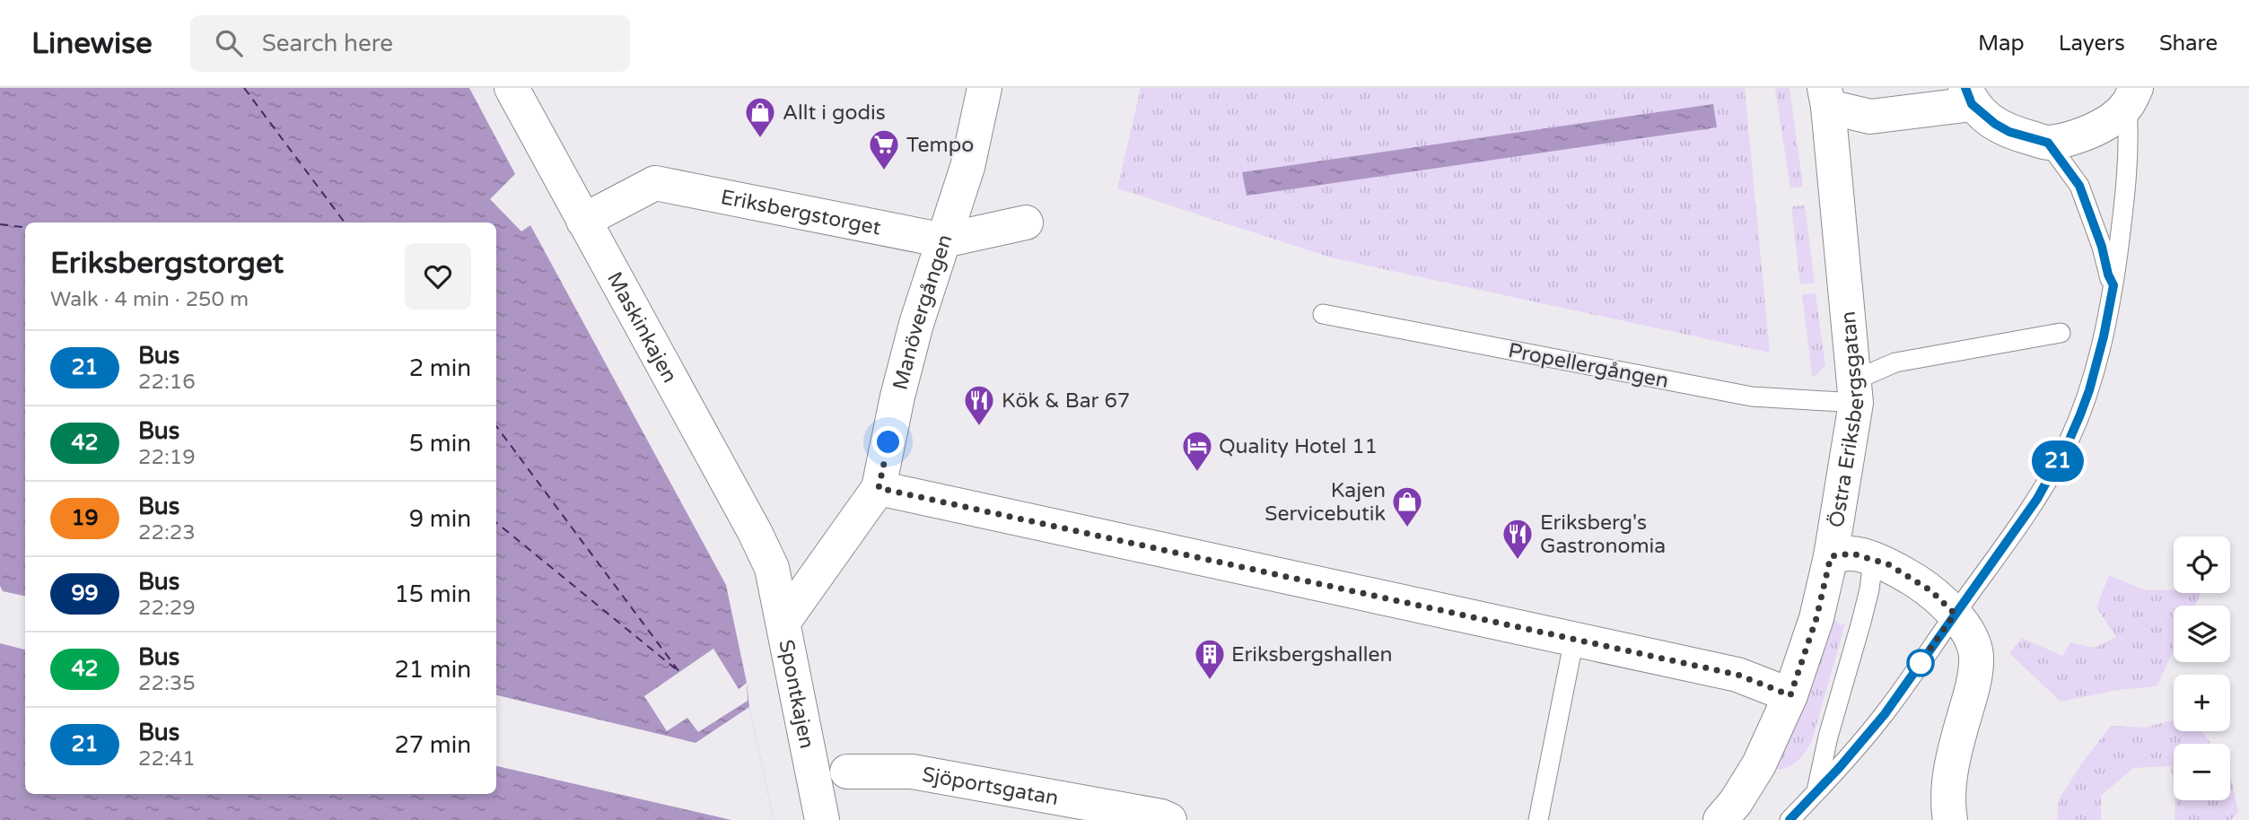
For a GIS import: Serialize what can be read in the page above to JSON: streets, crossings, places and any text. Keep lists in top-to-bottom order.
{
  "streets": {
    "street": [
      "Eriksbergstorget",
      "Manövergången",
      "Maskinkajen",
      "Östra Eriksbergsgatan",
      "Spontkajen",
      "Sjöportsgatan"
    ],
    "lane": ["Propellergången"]
  },
  "crossings": [
    ["Eriksbergstorget", "Manövergången"],
    ["Eriksbergstorget", "Maskinkajen"],
    ["Manövergången", "Spontkajen"],
    ["Maskinkajen", "Spontkajen"],
    ["Propellergången", "Östra Eriksbergsgatan"]
  ],
  "places": {
    "shop": ["Allt i godis", "Kajen Servicebutik"],
    "supermarket": ["Tempo"],
    "restaurant": ["Kök & Bar 67", "Eriksberg's Gastronomia"],
    "hotel": ["Quality Hotel 11"],
    "building": ["Eriksbergshallen"]
  },
  "lines": ["bus line 21"],
  "page": {
    "header": "Linewise",
    "search": "Search here",
    "nav": ["Map", "Layers", "Share"],
    "on_map": "21",
    "heading": ["Eriksbergstorget", "Walk · 4 min · 250 m"],
    "list": [
      {
        "mark": "21",
        "name": "Bus",
        "note": "22:16",
        "value": "2 min"
      },
      {
        "mark": "42",
        "name": "Bus",
        "note": "22:19",
        "value": "5 min"
      },
      {
        "mark": "19",
        "name": "Bus",
        "note": "22:23",
        "value": "9 min"
      },
      {
        "mark": "99",
        "name": "Bus",
        "note": "22:29",
        "value": "15 min"
      },
      {
        "mark": "42",
        "name": "Bus",
        "note": "22:35",
        "value": "21 min"
      },
      {
        "mark": "21",
        "name": "Bus",
        "note": "22:41",
        "value": "27 min"
      }
    ],
    "map_buttons": ["+", "−"]
  }
}
